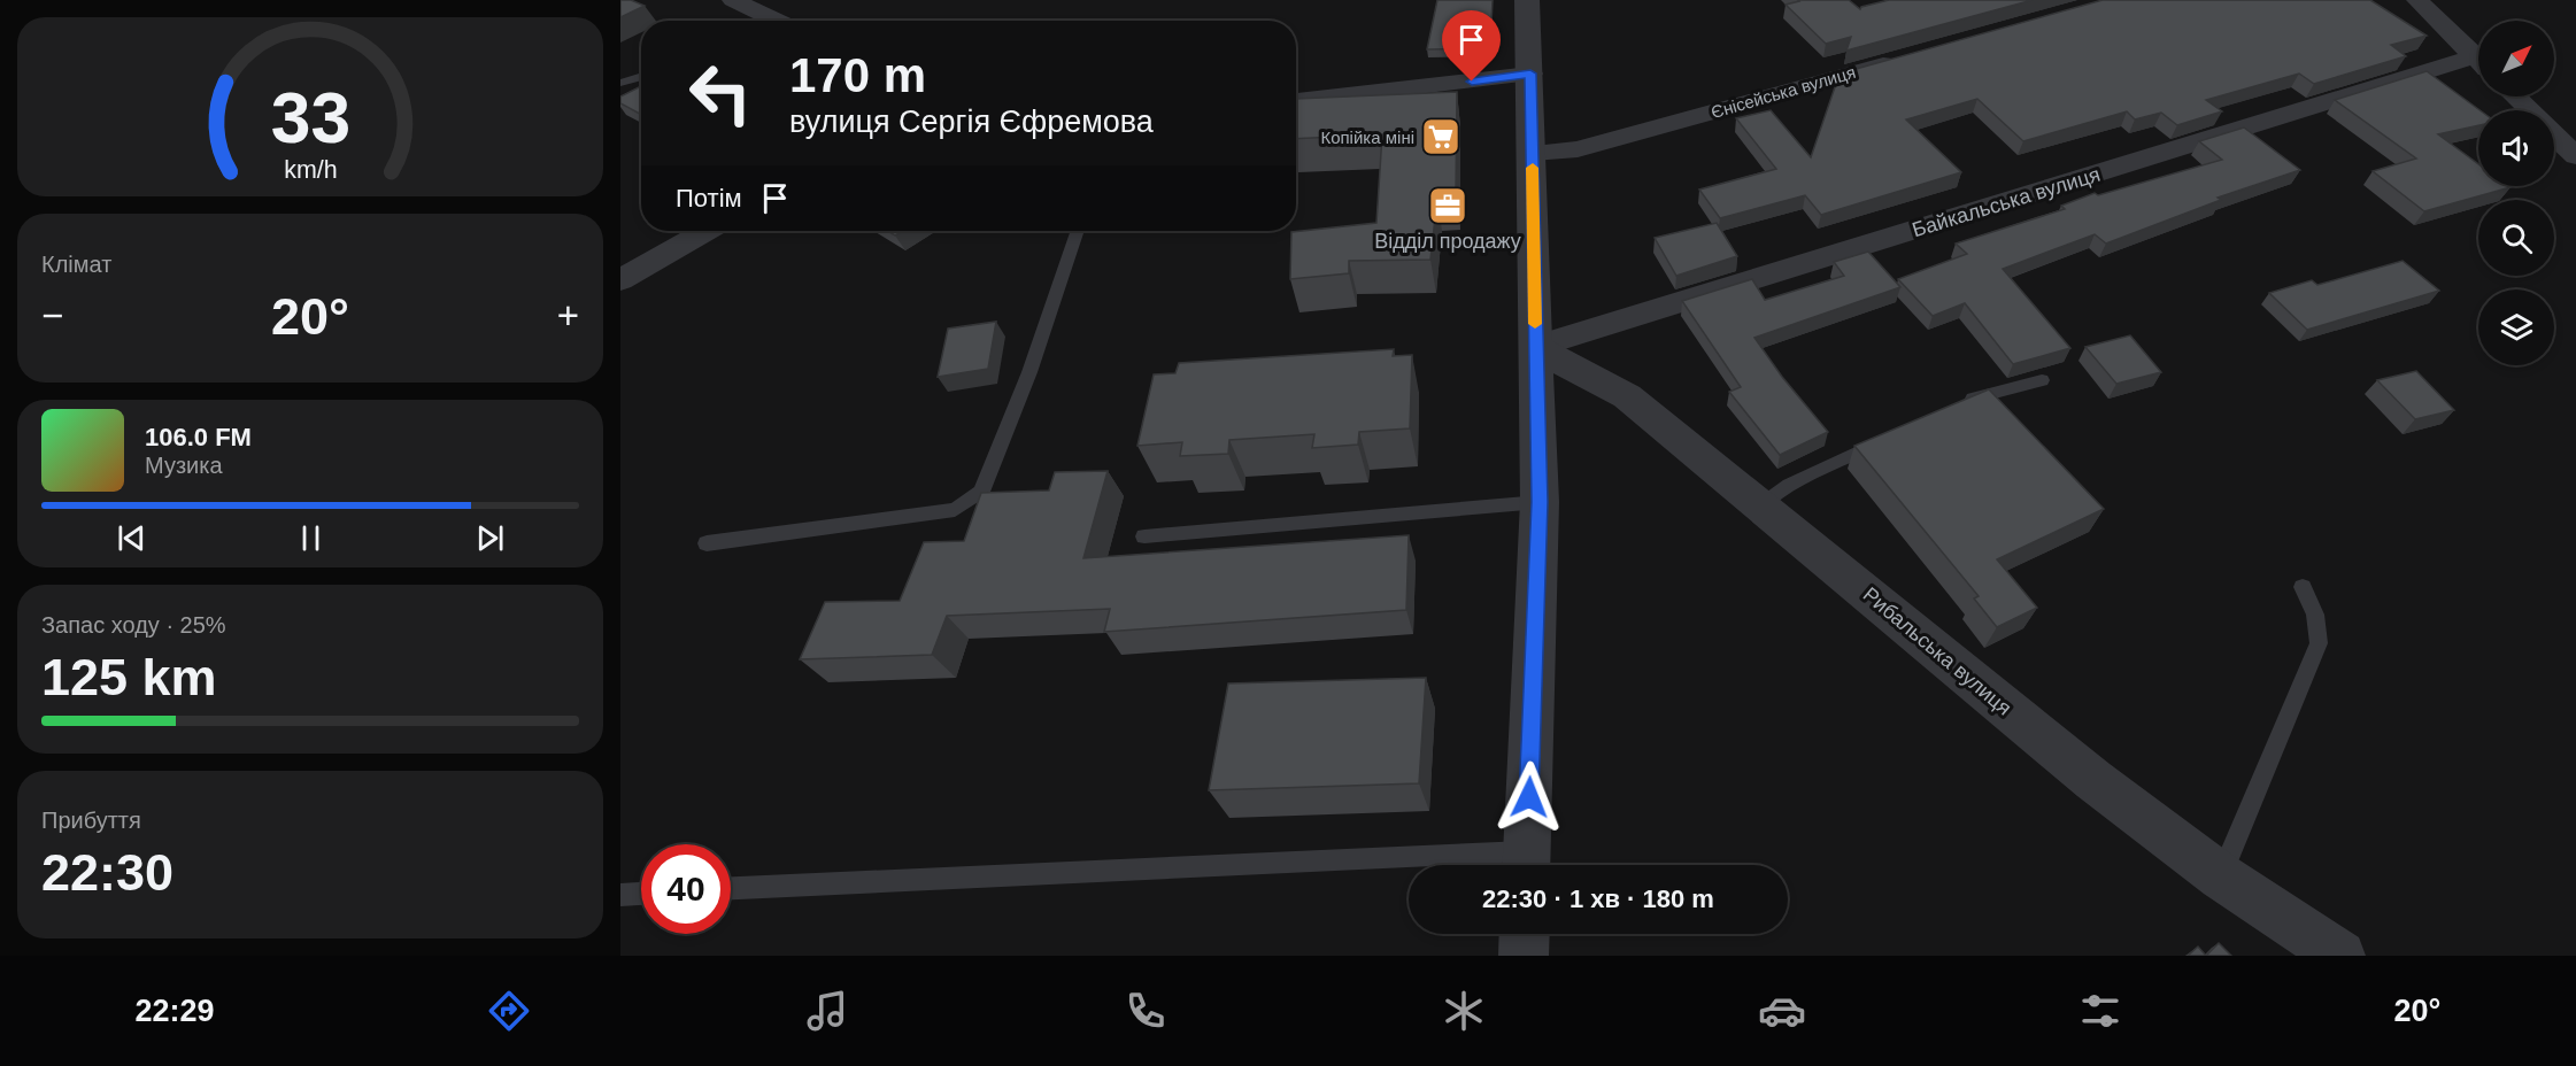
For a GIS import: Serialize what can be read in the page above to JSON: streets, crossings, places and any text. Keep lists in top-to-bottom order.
{
  "streets": {
    "street": ["Єнісейська вулиця", "Байкальська вулиця", "Рибальська вулиця"]
  },
  "crossings": [
    ["Байкальська вулиця", "Рибальська вулиця"]
  ],
  "places": {
    "supermarket": ["Копійка міні"],
    "office": ["Відділ продажу"]
  },
  "north": "top right",
  "page": {
    "turn": ["170 m", "вулиця Сергія Єфремова"],
    "then": "Потім",
    "tile": [
      "Клімат",
      ["Запас ходу · 25%", "125 km"],
      ["Прибуття", "22:30"]
    ],
    "heat": ["−", "20°", "+"],
    "song": ["106.0 FM", "Музика"],
    "limit": "40",
    "trip": "22:30 · 1 хв · 180 m",
    "tabs": ["22:29", "20°"],
    "gauge": ["33", "km/h"]
  }
}
